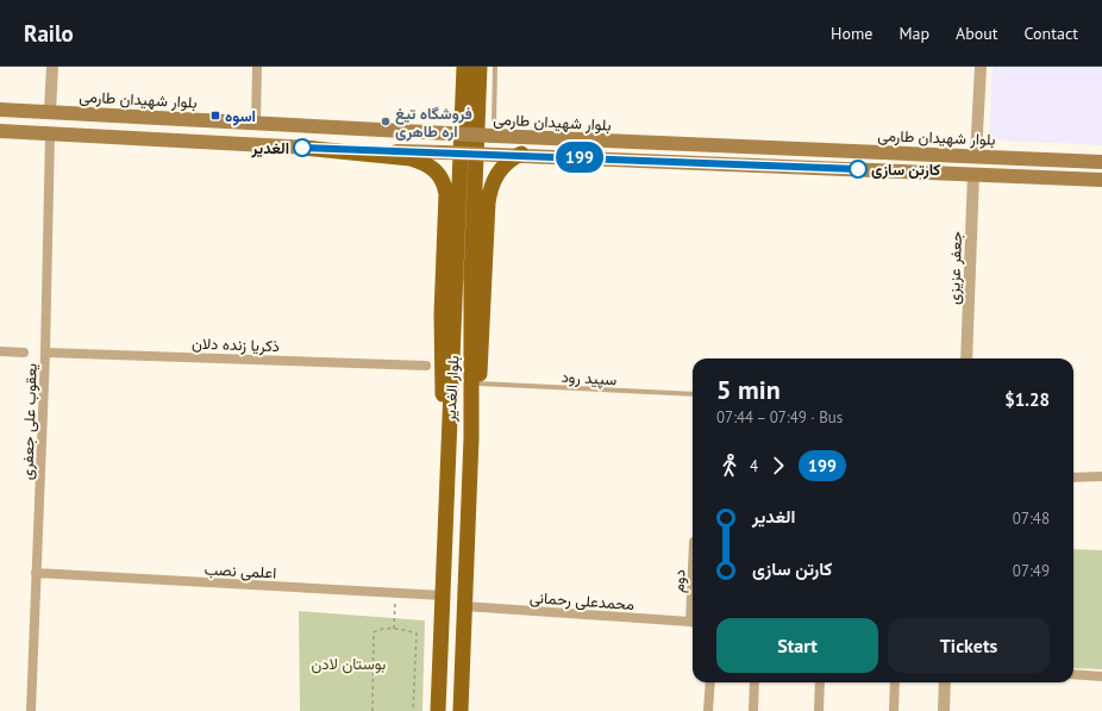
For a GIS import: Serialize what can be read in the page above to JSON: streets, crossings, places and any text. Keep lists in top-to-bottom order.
{
  "streets": {
    "main road": ["بلوار شهیدان طارمی", "بلوار الغدیر"],
    "street": [
      "جعفر عزیزی",
      "ذکریا زنده دلان",
      "یعقوب علی جعفری",
      "اعلمی نصب",
      "محمدعلی رحمانی"
    ],
    "lane": ["سپید رود"]
  },
  "crossings": [
    ["ذکریا زنده دلان", "یعقوب علی جعفری"],
    ["بلوار الغدیر", "اعلمی نصب"],
    ["بلوار الغدیر", "محمدعلی رحمانی"],
    ["یعقوب علی جعفری", "اعلمی نصب"]
  ],
  "parks": ["بوستان لادن"],
  "places": {
    "transit": ["اسوه"],
    "other": ["فروشگاه تیغ اره طاهری", "الغدیر", "کارتن سازی"]
  },
  "lines": ["bus line 199"],
  "page": {
    "header": "Railo",
    "nav": [
      "Home",
      "Map",
      "About",
      "Contact"
    ],
    "on_map": "199",
    "heading": ["5 min", "07:44 – 07:49 · Bus", "$1.28"],
    "legs": ["4", "199"],
    "list": [
      {
        "name": "الغدیر",
        "value": "07:48"
      },
      {
        "name": "کارتن سازی",
        "value": "07:49"
      }
    ],
    "buttons": ["Start", "Tickets"]
  }
}
